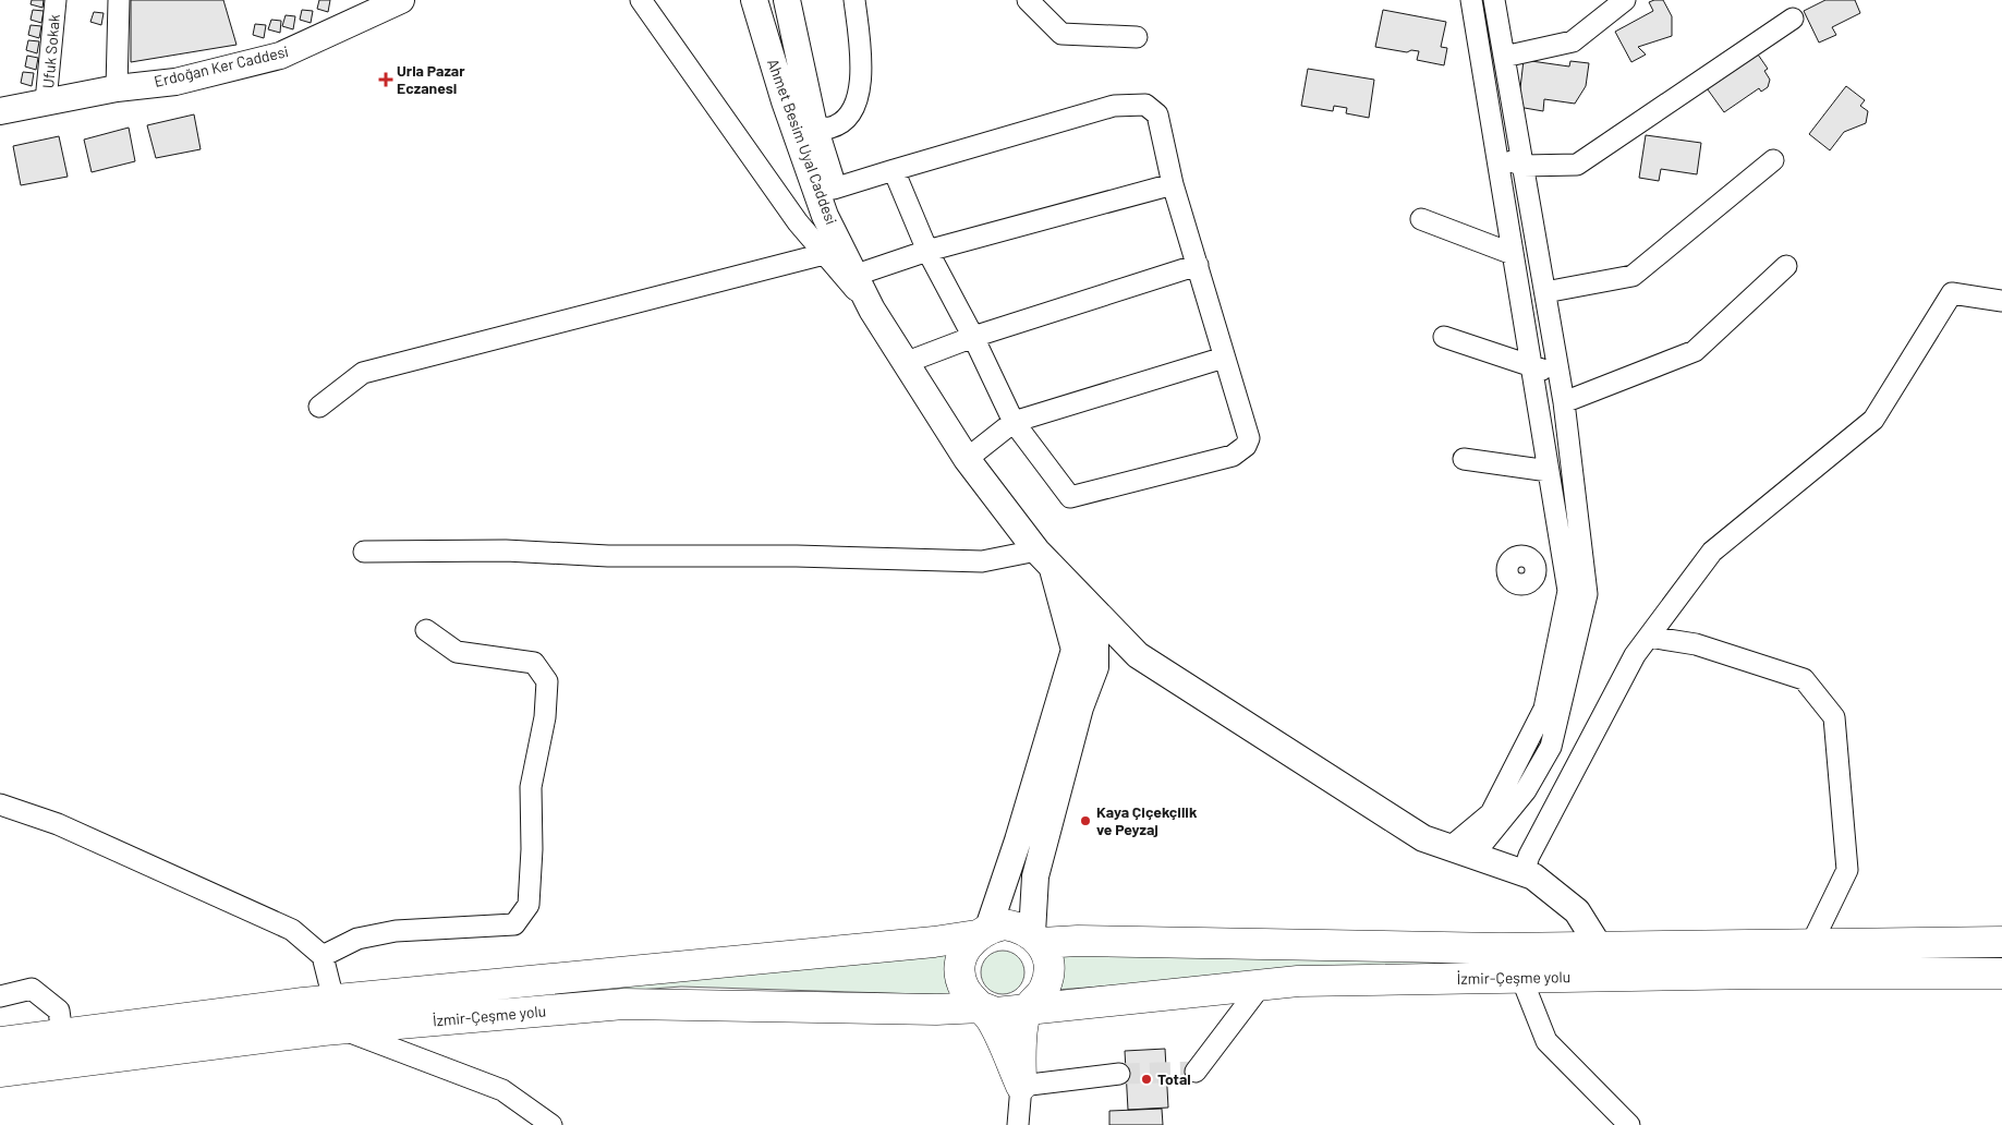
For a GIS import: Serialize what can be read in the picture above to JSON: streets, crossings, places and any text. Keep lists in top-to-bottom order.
{
  "streets": {
    "highway": ["İzmir-Çeşme yolu"],
    "main road": ["Erdoğan Ker Caddesi", "Ahmet Besim Uyal Caddesi"],
    "street": ["Ufuk Sokak"]
  },
  "crossings": [
    ["Ufuk Sokak", "Erdoğan Ker Caddesi"]
  ],
  "places": {
    "health": ["Urla Pazar Eczanesi"],
    "other": ["Kaya Çiçekçilik ve Peyzaj", "Total"]
  }
}
